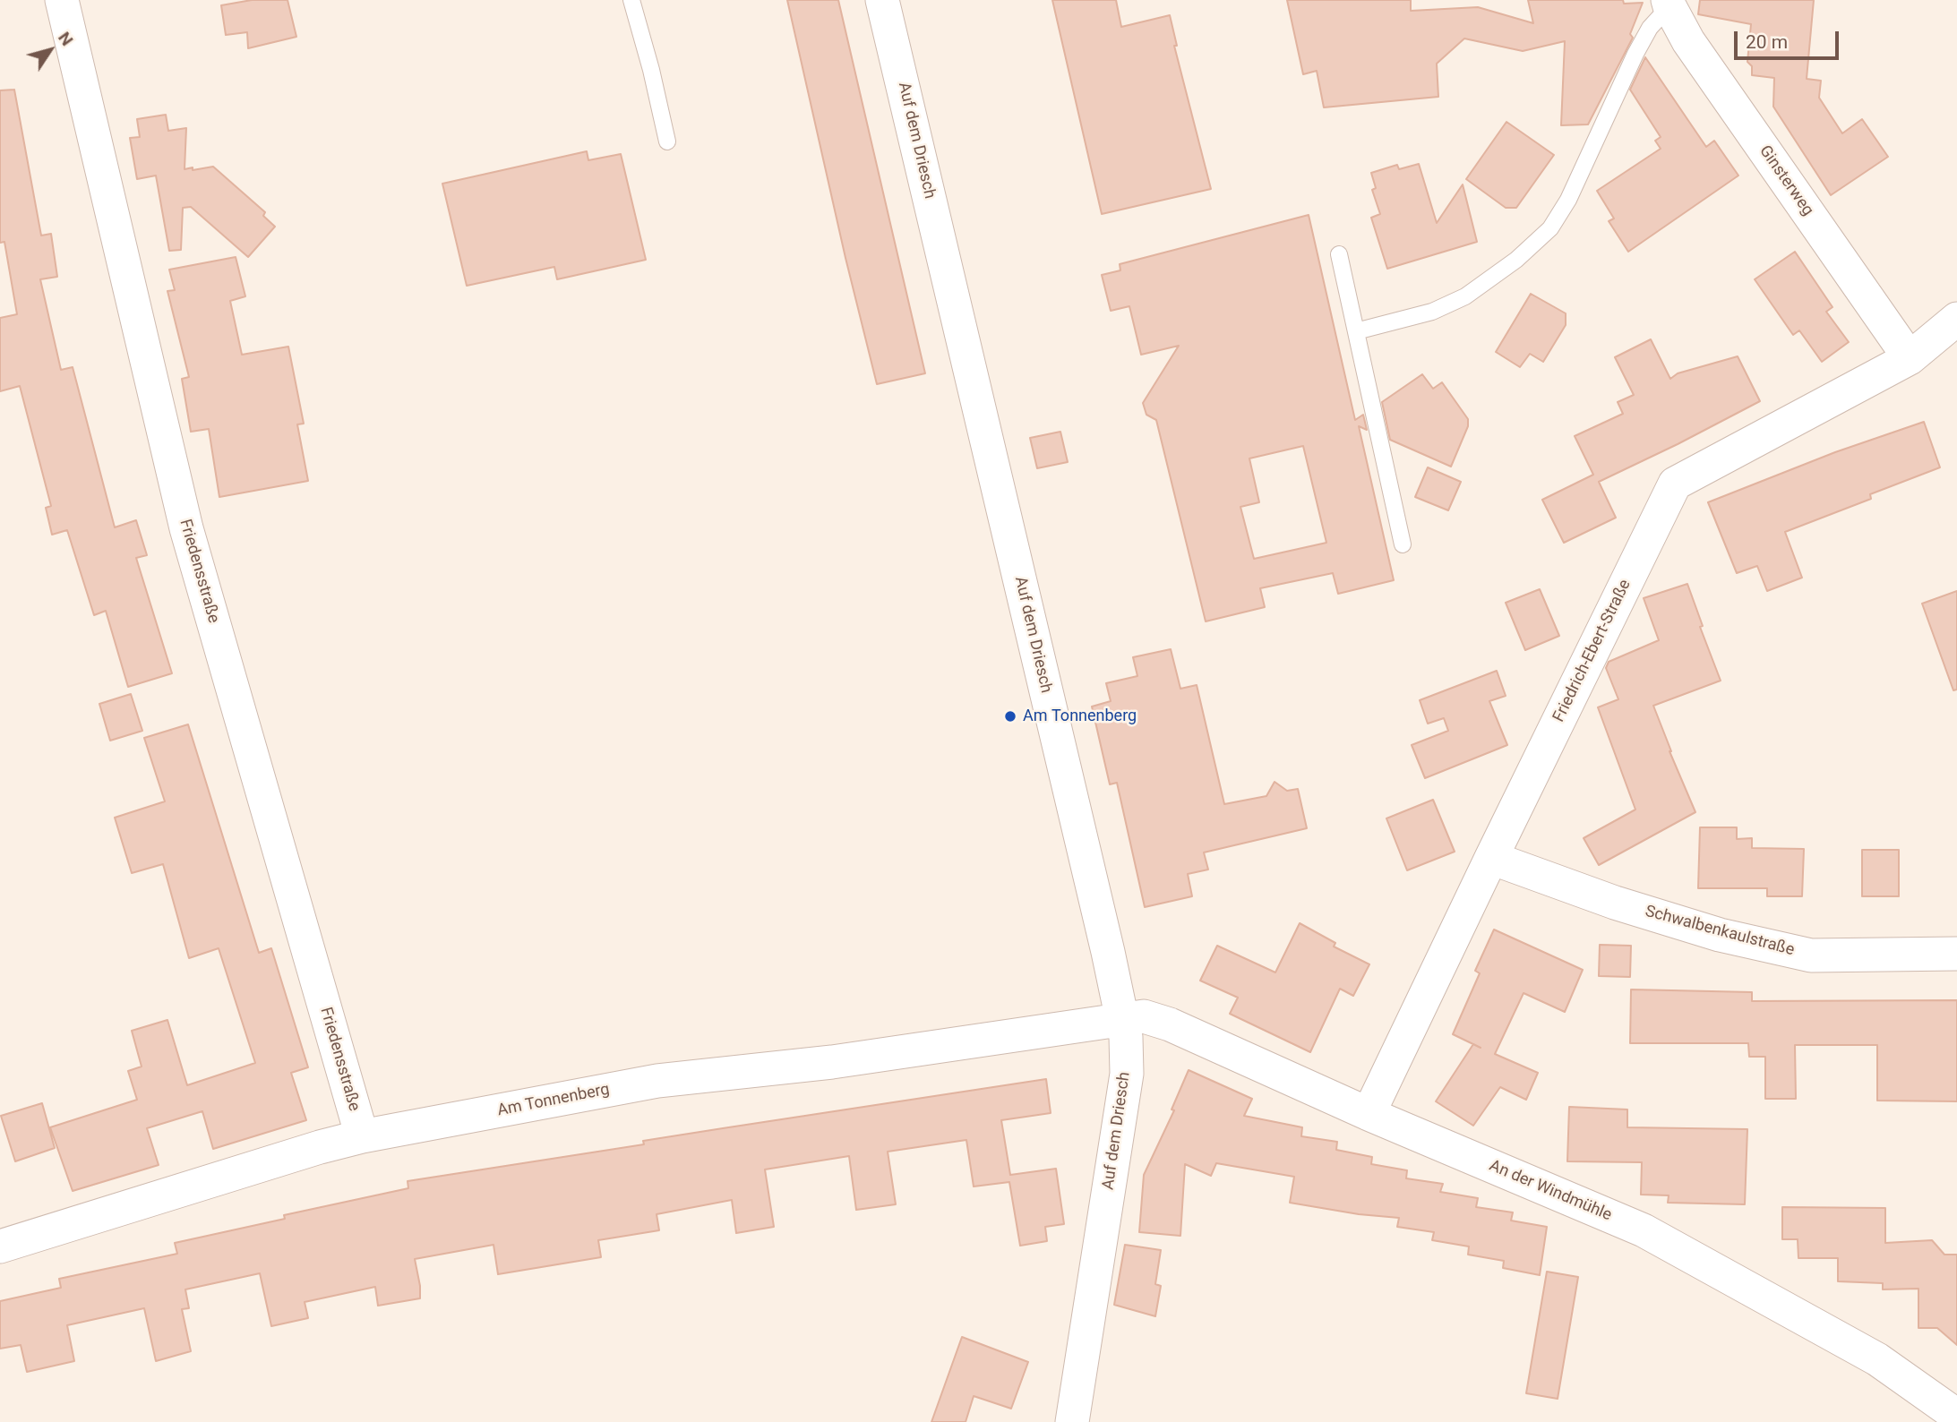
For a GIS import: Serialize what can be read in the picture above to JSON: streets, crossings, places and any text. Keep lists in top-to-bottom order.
{
  "streets": {
    "street": [
      "Auf dem Driesch",
      "Ginsterweg",
      "Friedensstraße",
      "Friedrich-Ebert-Straße",
      "Schwalbenkaulstraße",
      "Am Tonnenberg",
      "An der Windmühle"
    ]
  },
  "crossings": [
    ["Auf dem Driesch", "Am Tonnenberg"],
    ["Auf dem Driesch", "An der Windmühle"],
    ["Ginsterweg", "Friedrich-Ebert-Straße"],
    ["Friedensstraße", "Am Tonnenberg"],
    ["Friedrich-Ebert-Straße", "Schwalbenkaulstraße"],
    ["Friedrich-Ebert-Straße", "An der Windmühle"],
    ["Am Tonnenberg", "An der Windmühle"]
  ],
  "places": ["Am Tonnenberg"],
  "scale_bar": "20 m",
  "north": "top right"
}
